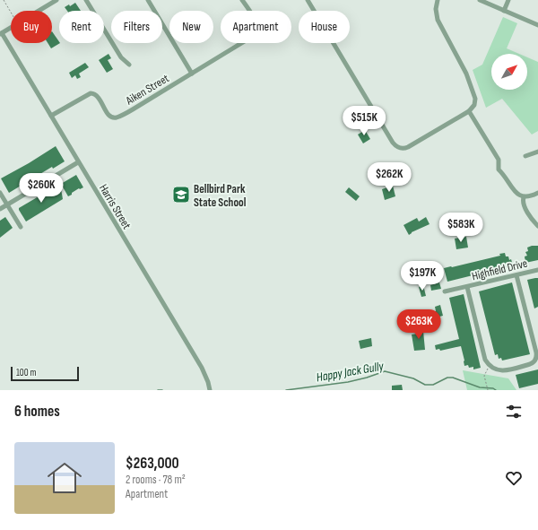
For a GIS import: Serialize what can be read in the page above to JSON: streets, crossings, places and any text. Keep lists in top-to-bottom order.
{
  "streets": {
    "street": ["Aiken Street", "Harris Street", "Highfield Drive"]
  },
  "crossings": [
    ["Aiken Street", "Harris Street"]
  ],
  "water": ["Happy Jack Gully"],
  "places": {
    "school or university": ["Bellbird Park State School"]
  },
  "scale_bar": "100 m",
  "north": "top right",
  "page": {
    "chip": [
      "Buy",
      "Rent",
      "Filters",
      "New",
      "Apartment",
      "House"
    ],
    "price": [
      "$515K",
      "$262K",
      "$260K",
      "$583K",
      "$197K",
      "$263K"
    ],
    "scale": "100 m",
    "heading": "6 homes",
    "list": [
      {
        "name": "$263,000",
        "note": "2 rooms · 78 m² · Apartment"
      }
    ]
  }
}
